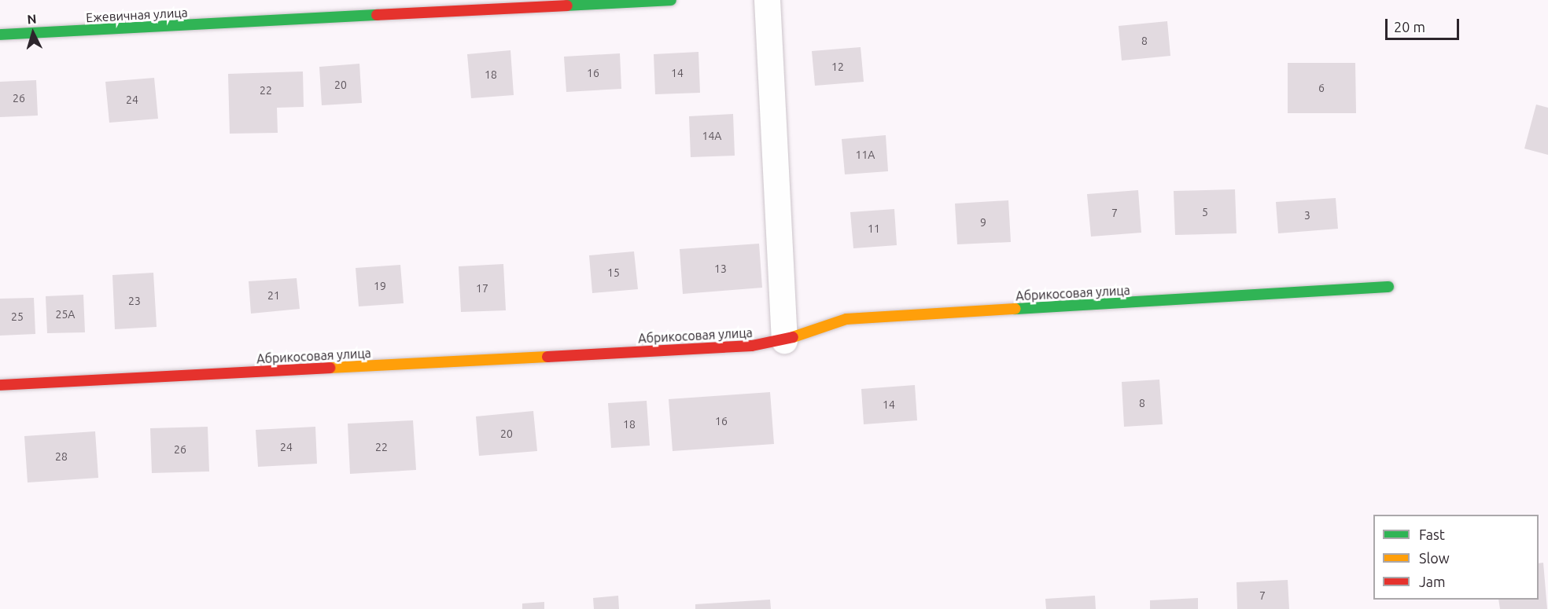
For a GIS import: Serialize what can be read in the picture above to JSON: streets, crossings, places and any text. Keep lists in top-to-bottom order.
{
  "streets": {
    "street": ["Ежевичная улица", "Абрикосовая улица"]
  },
  "house_numbers": [
    "8",
    "12",
    "16",
    "14",
    "18",
    "20",
    "6",
    "22",
    "26",
    "24",
    "14А",
    "11А",
    "5",
    "7",
    "3",
    "9",
    "11",
    "13",
    "15",
    "19",
    "17",
    "21",
    "23",
    "25А",
    "25",
    "8",
    "14",
    "16",
    "18",
    "20",
    "24",
    "22",
    "26",
    "28",
    "7"
  ],
  "legend": ["Fast", "Slow", "Jam"],
  "scale_bar": "20 m",
  "north": "top"
}
